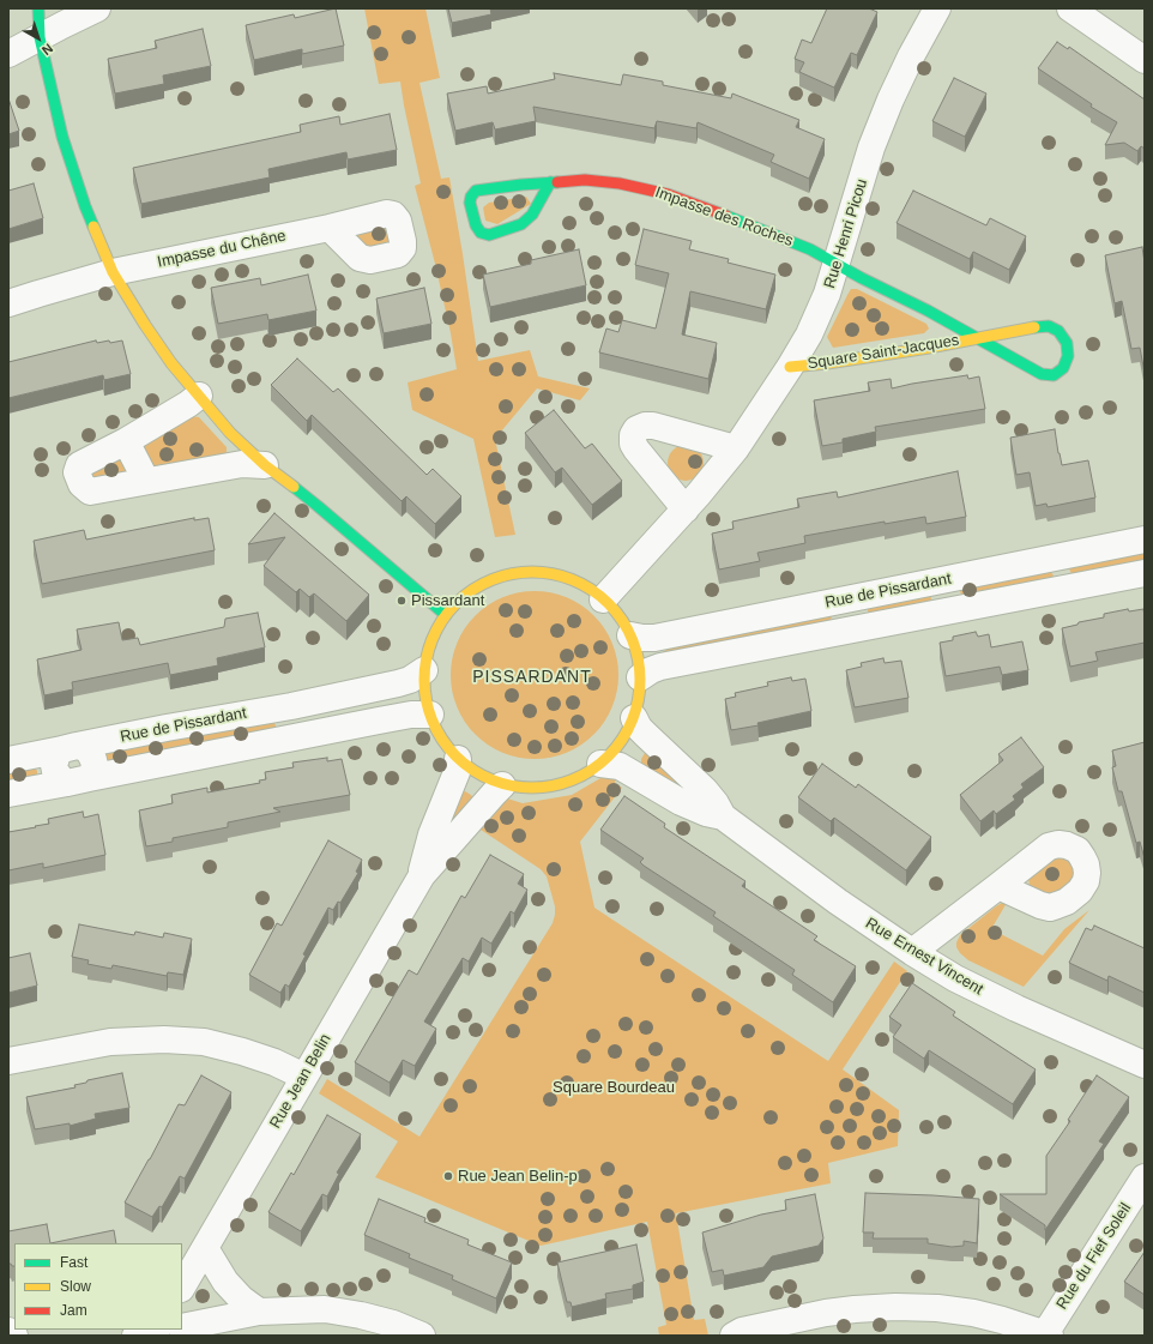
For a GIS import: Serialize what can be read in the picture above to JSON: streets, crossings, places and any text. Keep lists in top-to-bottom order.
{
  "streets": {
    "street": [
      "Impasse des Roches",
      "Rue Henri Picou",
      "Impasse du Chêne",
      "Square Saint-Jacques",
      "Rue de Pissardant",
      "Rue Ernest Vincent",
      "Rue Jean Belin",
      "Rue du Fief Soleil"
    ]
  },
  "crossings": [
    ["Impasse des Roches", "Rue Henri Picou"],
    ["Impasse des Roches", "Square Saint-Jacques"],
    ["Rue Henri Picou", "Square Saint-Jacques"]
  ],
  "districts": ["PISSARDANT"],
  "parks": ["Square Bourdeau"],
  "places": ["Pissardant", "Rue Jean Belin-p"],
  "legend": ["Fast", "Slow", "Jam"],
  "north": "bottom right"
}
